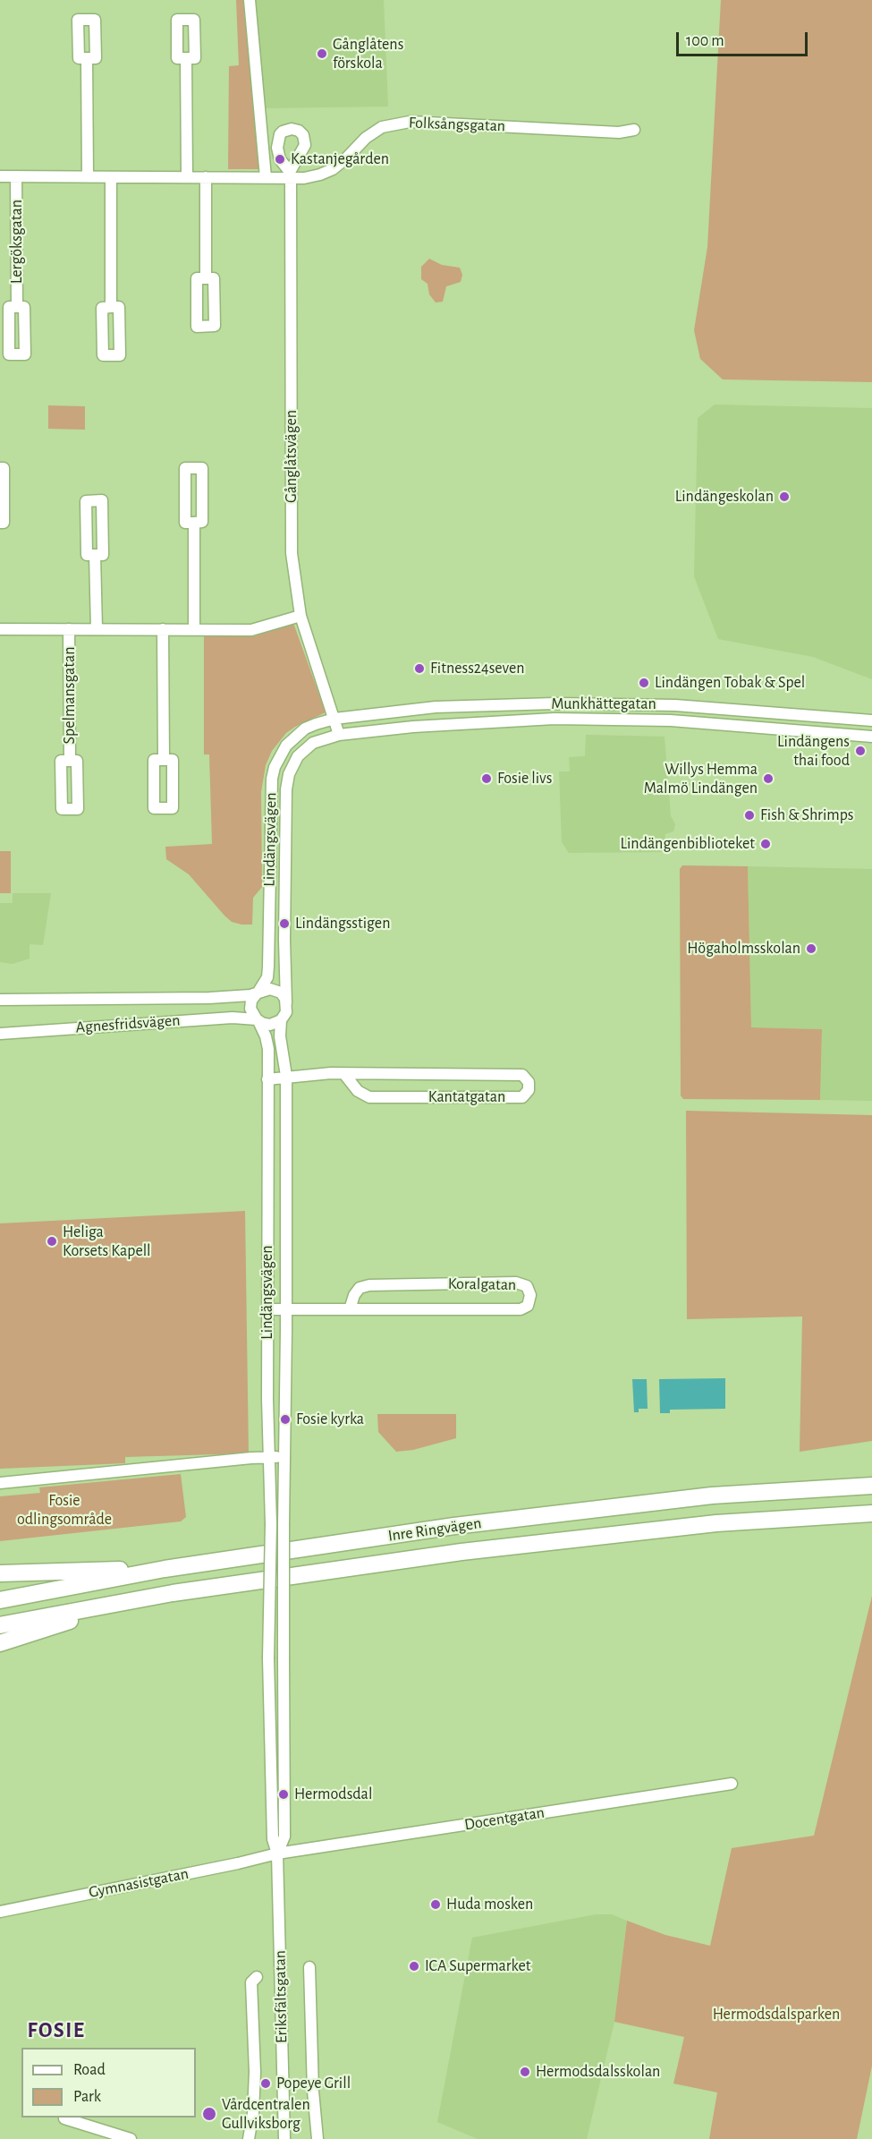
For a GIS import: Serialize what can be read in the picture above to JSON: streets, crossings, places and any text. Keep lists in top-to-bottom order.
{
  "streets": {
    "highway": ["Inre Ringvägen"],
    "street": [
      "Folksångsgatan",
      "Lergöksgatan",
      "Gånglåtsvägen",
      "Spelmansgatan",
      "Munkhättegatan",
      "Lindängsvägen",
      "Agnesfridsvägen",
      "Kantatgatan",
      "Koralgatan",
      "Docentgatan",
      "Gymnasistgatan",
      "Eriksfältsgatan"
    ]
  },
  "crossings": [
    ["Folksångsgatan", "Lergöksgatan"],
    ["Folksångsgatan", "Gånglåtsvägen"],
    ["Gånglåtsvägen", "Spelmansgatan"],
    ["Gånglåtsvägen", "Munkhättegatan"],
    ["Gånglåtsvägen", "Lindängsvägen"],
    ["Munkhättegatan", "Lindängsvägen"],
    ["Lindängsvägen", "Agnesfridsvägen"],
    ["Lindängsvägen", "Kantatgatan"],
    ["Lindängsvägen", "Koralgatan"],
    ["Lindängsvägen", "Eriksfältsgatan"],
    ["Docentgatan", "Gymnasistgatan"],
    ["Docentgatan", "Eriksfältsgatan"],
    ["Gymnasistgatan", "Eriksfältsgatan"]
  ],
  "districts": ["FOSIE"],
  "parks": ["Fosie odlingsområde", "Hermodsdalsparken"],
  "places": [
    "Gånglåtens förskola",
    "Kastanjegården",
    "Lindängeskolan",
    "Fitness24seven",
    "Lindängen Tobak & Spel",
    "Lindängens thai food",
    "Fosie livs",
    "Willys Hemma Malmö Lindängen",
    "Fish & Shrimps",
    "Lindängenbiblioteket",
    "Lindängsstigen",
    "Högaholmsskolan",
    "Heliga Korsets Kapell",
    "Fosie kyrka",
    "Hermodsdal",
    "Huda mosken",
    "ICA Supermarket",
    "Hermodsdalsskolan",
    "Popeye Grill",
    "Vårdcentralen Gullviksborg"
  ],
  "legend": ["Road", "Park"],
  "scale_bar": "100 m"
}
